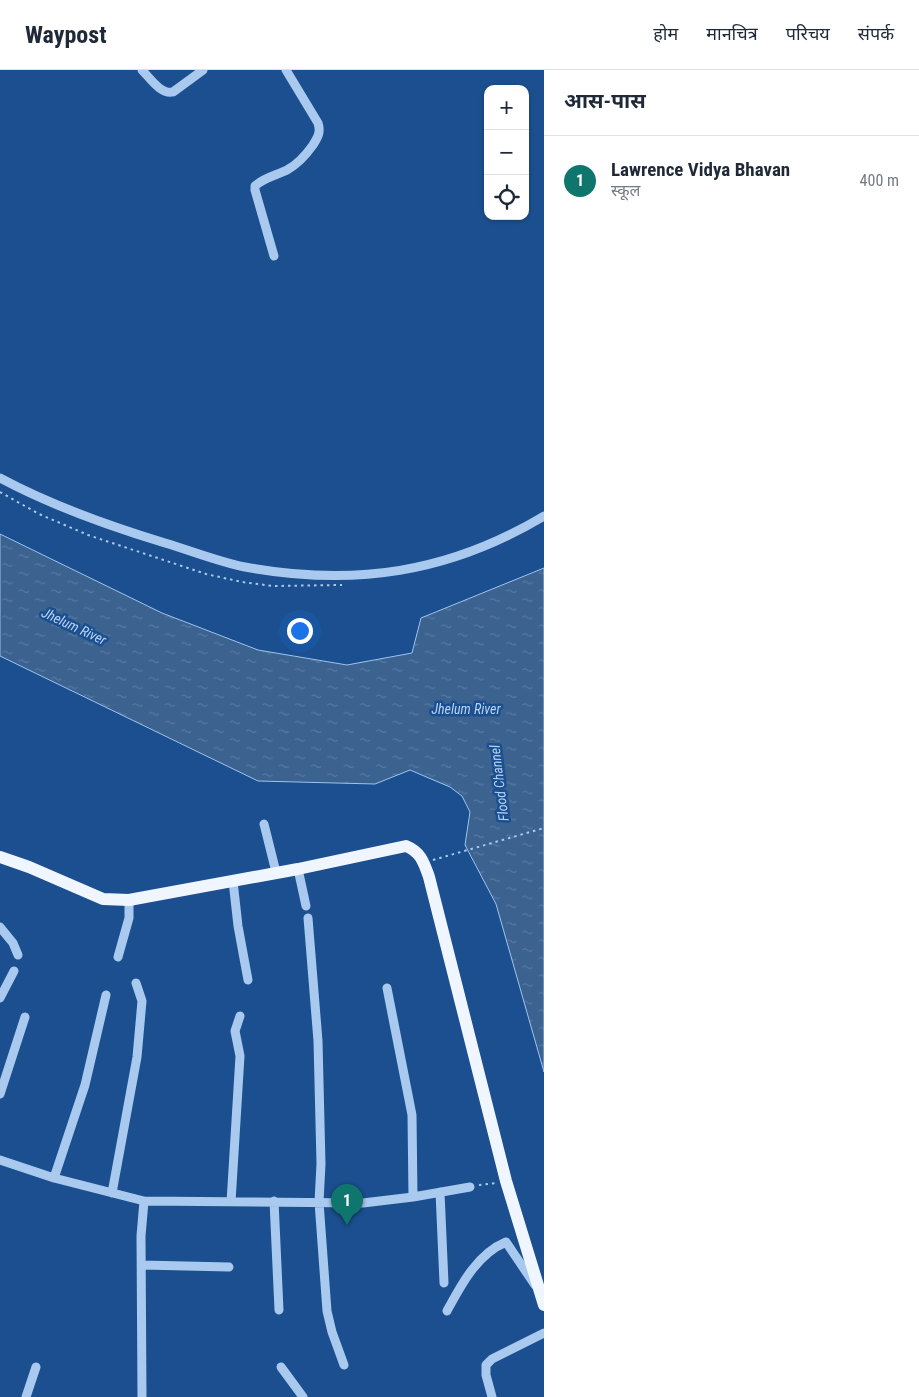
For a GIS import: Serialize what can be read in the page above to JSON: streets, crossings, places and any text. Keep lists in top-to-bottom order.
{
  "water": ["Jhelum River", "Flood Channel"],
  "page": {
    "header": "Waypost",
    "nav": [
      "होम",
      "मानचित्र",
      "परिचय",
      "संपर्क"
    ],
    "heading": "आस-पास",
    "map_buttons": ["+", "−"],
    "list": [
      {
        "mark": "1",
        "name": "Lawrence Vidya Bhavan",
        "note": "स्कूल",
        "value": "400 m"
      }
    ],
    "pins": "1"
  }
}
